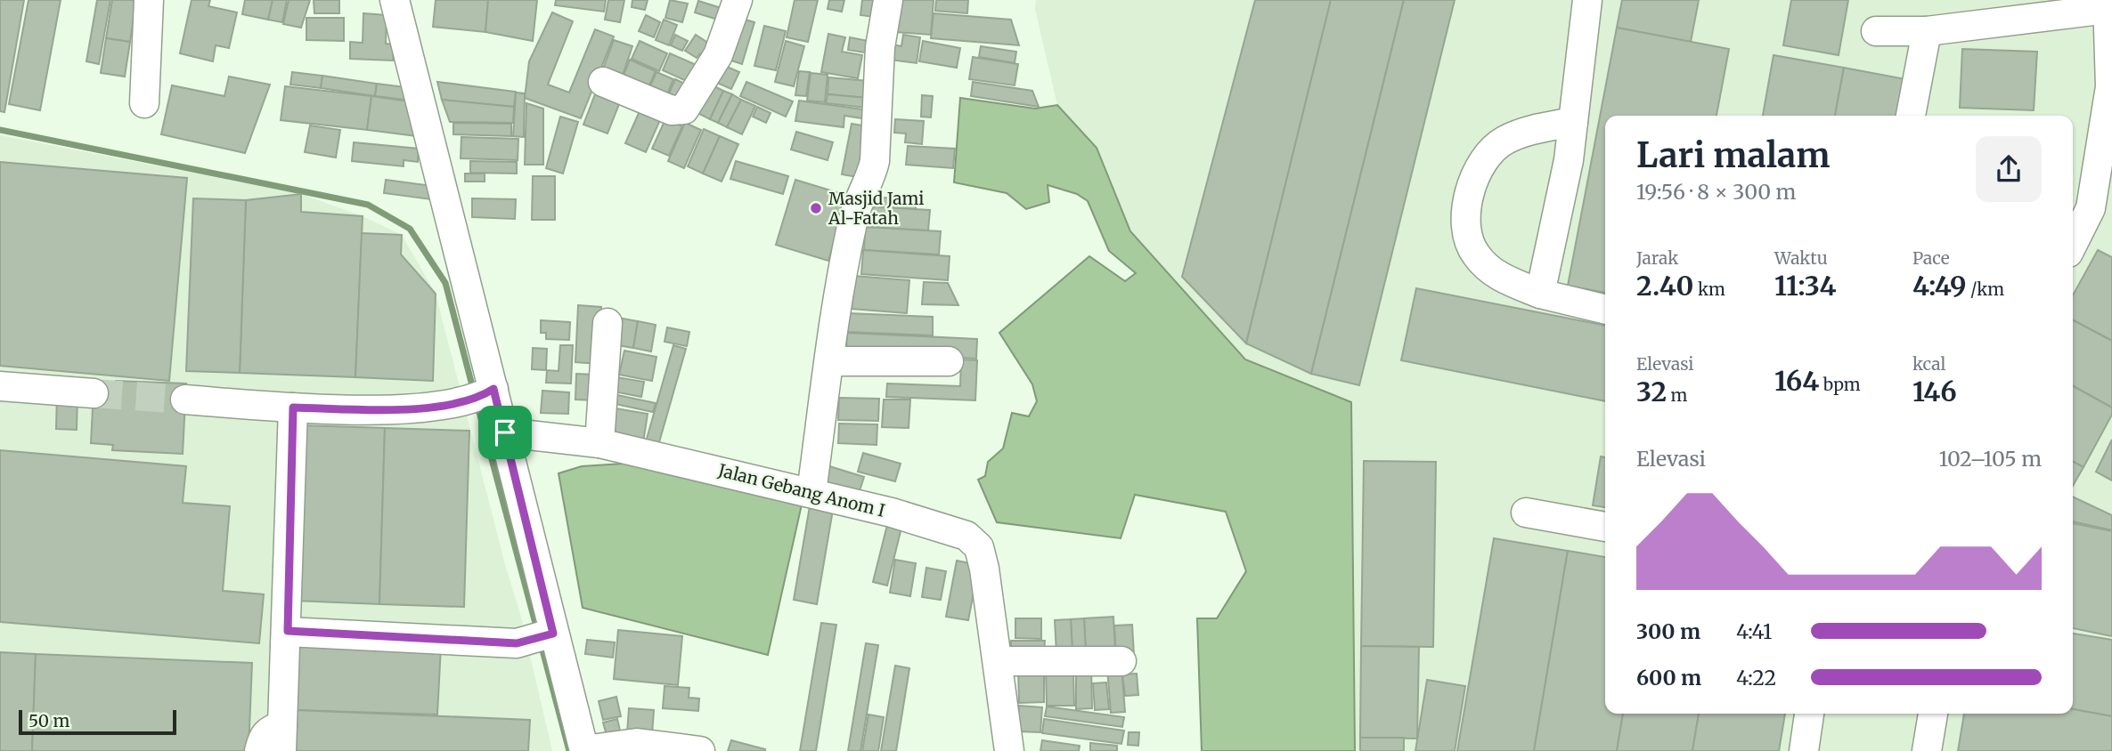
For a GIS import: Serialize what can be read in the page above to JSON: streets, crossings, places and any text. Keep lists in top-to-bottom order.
{
  "streets": {
    "street": ["Jalan Gebang Anom I"]
  },
  "places": ["Masjid Jami Al-Fatah"],
  "scale_bar": "50 m",
  "page": {
    "heading": ["Lari malam", "19:56 · 8 × 300 m"],
    "stats": [
      ["Jarak", "2.40 km"],
      ["Waktu", "11:34"],
      ["Pace", "4:49 /km"],
      ["Elevasi", "32 m"],
      ["164 bpm"],
      ["kcal", "146"]
    ],
    "chart": ["Elevasi", "102–105 m"],
    "list": [
      {
        "name": "300 m",
        "note": "4:41"
      },
      {
        "name": "600 m",
        "note": "4:22"
      }
    ],
    "scale": "50 m"
  }
}
